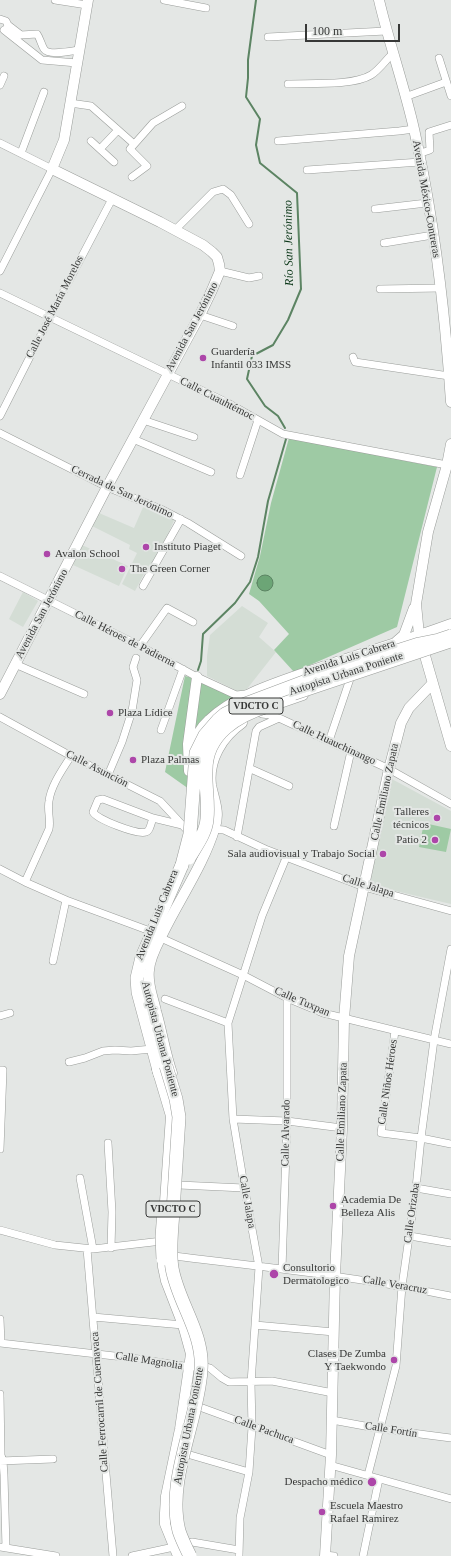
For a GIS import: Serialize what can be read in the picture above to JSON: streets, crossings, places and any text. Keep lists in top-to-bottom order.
{
  "streets": {
    "highway": ["Autopista Urbana Poniente", "VDCTO C"],
    "main road": [
      "Avenida México-Contreras",
      "Avenida San Jerónimo",
      "Avenida Luis Cabrera",
      "Calle Emiliano Zapata"
    ],
    "street": [
      "Calle José María Morelos",
      "Calle Cuauhtémoc",
      "Cerrada de San Jerónimo",
      "Calle Héroes de Padierna",
      "Calle Huauchinango",
      "Calle Asunción",
      "Calle Jalapa",
      "Calle Tuxpan",
      "Calle Niños Héroes",
      "Calle Alvarado",
      "Calle Orizaba",
      "Calle Veracruz",
      "Calle Magnolia",
      "Calle Ferrocarril de Cuernavaca",
      "Calle Pachuca",
      "Calle Fortín"
    ]
  },
  "crossings": [
    ["Calle José María Morelos", "Avenida San Jerónimo"],
    ["Calle José María Morelos", "Calle Cuauhtémoc"],
    ["Avenida San Jerónimo", "Calle Cuauhtémoc"],
    ["Avenida San Jerónimo", "Cerrada de San Jerónimo"],
    ["Avenida San Jerónimo", "Calle Héroes de Padierna"],
    ["Calle Héroes de Padierna", "Avenida Luis Cabrera"],
    ["Avenida Luis Cabrera", "Autopista Urbana Poniente"],
    ["Avenida Luis Cabrera", "Calle Huauchinango"],
    ["Avenida Luis Cabrera", "Calle Asunción"],
    ["Avenida Luis Cabrera", "Calle Jalapa"],
    ["Avenida Luis Cabrera", "Calle Tuxpan"],
    ["Avenida Luis Cabrera", "Calle Veracruz"],
    ["Avenida Luis Cabrera", "Calle Magnolia"],
    ["Avenida Luis Cabrera", "Calle Pachuca"],
    ["Calle Huauchinango", "Calle Emiliano Zapata"],
    ["Calle Huauchinango", "Calle Jalapa"],
    ["Calle Emiliano Zapata", "Calle Jalapa"],
    ["Calle Emiliano Zapata", "Calle Tuxpan"],
    ["Calle Emiliano Zapata", "Calle Veracruz"],
    ["Calle Emiliano Zapata", "Calle Pachuca"],
    ["Calle Emiliano Zapata", "Calle Fortín"],
    ["Calle Jalapa", "Calle Tuxpan"],
    ["Calle Jalapa", "Calle Veracruz"],
    ["Calle Jalapa", "Calle Pachuca"],
    ["Calle Tuxpan", "Calle Niños Héroes"],
    ["Calle Tuxpan", "Calle Alvarado"],
    ["Calle Tuxpan", "Calle Orizaba"],
    ["Calle Niños Héroes", "Calle Orizaba"],
    ["Calle Alvarado", "Calle Veracruz"],
    ["Calle Orizaba", "Calle Veracruz"],
    ["Calle Orizaba", "Calle Pachuca"],
    ["Calle Orizaba", "Calle Fortín"],
    ["Calle Magnolia", "Calle Ferrocarril de Cuernavaca"]
  ],
  "water": ["Río San Jerónimo"],
  "places": [
    "Guardería Infantil 033 IMSS",
    "Instituto Piaget",
    "Avalon School",
    "The Green Corner",
    "Plaza Lídice",
    "Plaza Palmas",
    "Talleres técnicos",
    "Patio 2",
    "Sala audiovisual y Trabajo Social",
    "Academia De Belleza Alis",
    "Consultorio Dermatologico",
    "Clases De Zumba Y Taekwondo",
    "Despacho médico",
    "Escuela Maestro Rafael Ramirez"
  ],
  "scale_bar": "100 m"
}
